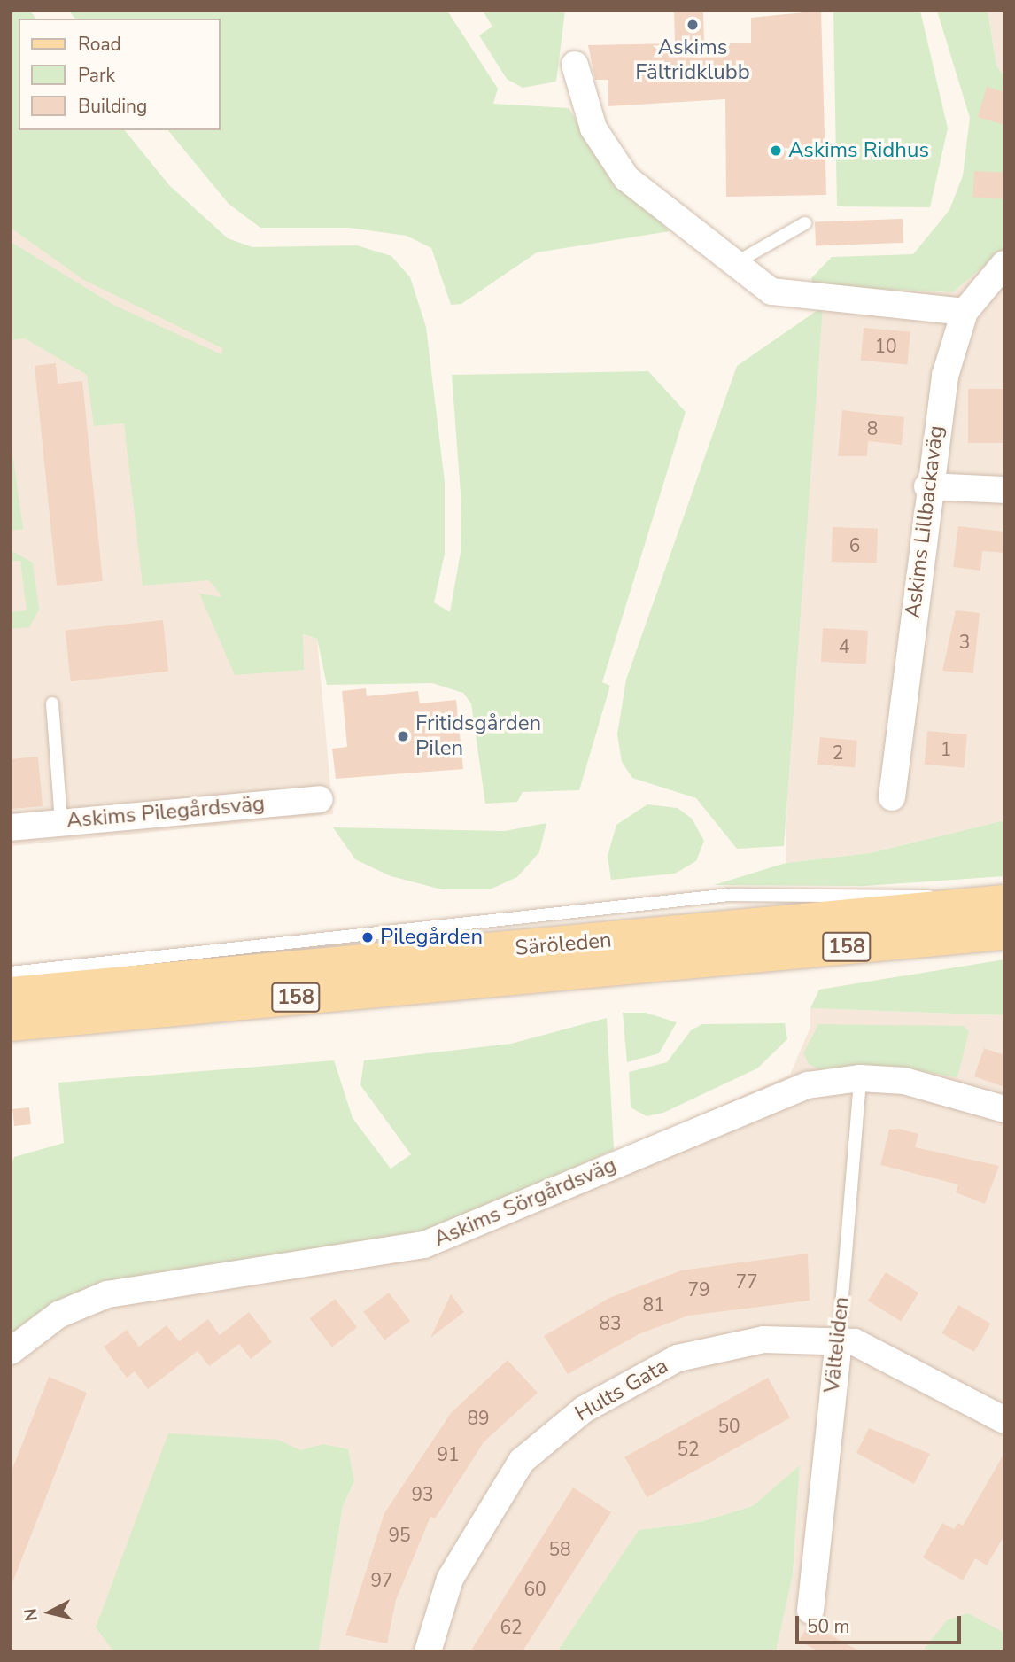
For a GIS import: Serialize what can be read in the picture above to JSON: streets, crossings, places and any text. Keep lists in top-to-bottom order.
{
  "streets": {
    "main road": ["Säröleden", "158"],
    "street": [
      "Askims Lillbackaväg",
      "Askims Pilegårdsväg",
      "Askims Sörgårdsväg",
      "Välteliden",
      "Hults Gata"
    ]
  },
  "crossings": [
    ["Askims Sörgårdsväg", "Välteliden"],
    ["Välteliden", "Hults Gata"]
  ],
  "places": [
    "Askims Fältridklubb",
    "Askims Ridhus",
    "Fritidsgården Pilen",
    "Pilegården"
  ],
  "house_numbers": [
    "10",
    "8",
    "6",
    "3",
    "4",
    "1",
    "2",
    "77",
    "79",
    "81",
    "83",
    "89",
    "50",
    "52",
    "91",
    "93",
    "95",
    "58",
    "97",
    "60",
    "62"
  ],
  "legend": ["Road", "Park", "Building"],
  "scale_bar": "50 m",
  "north": "left"
}
